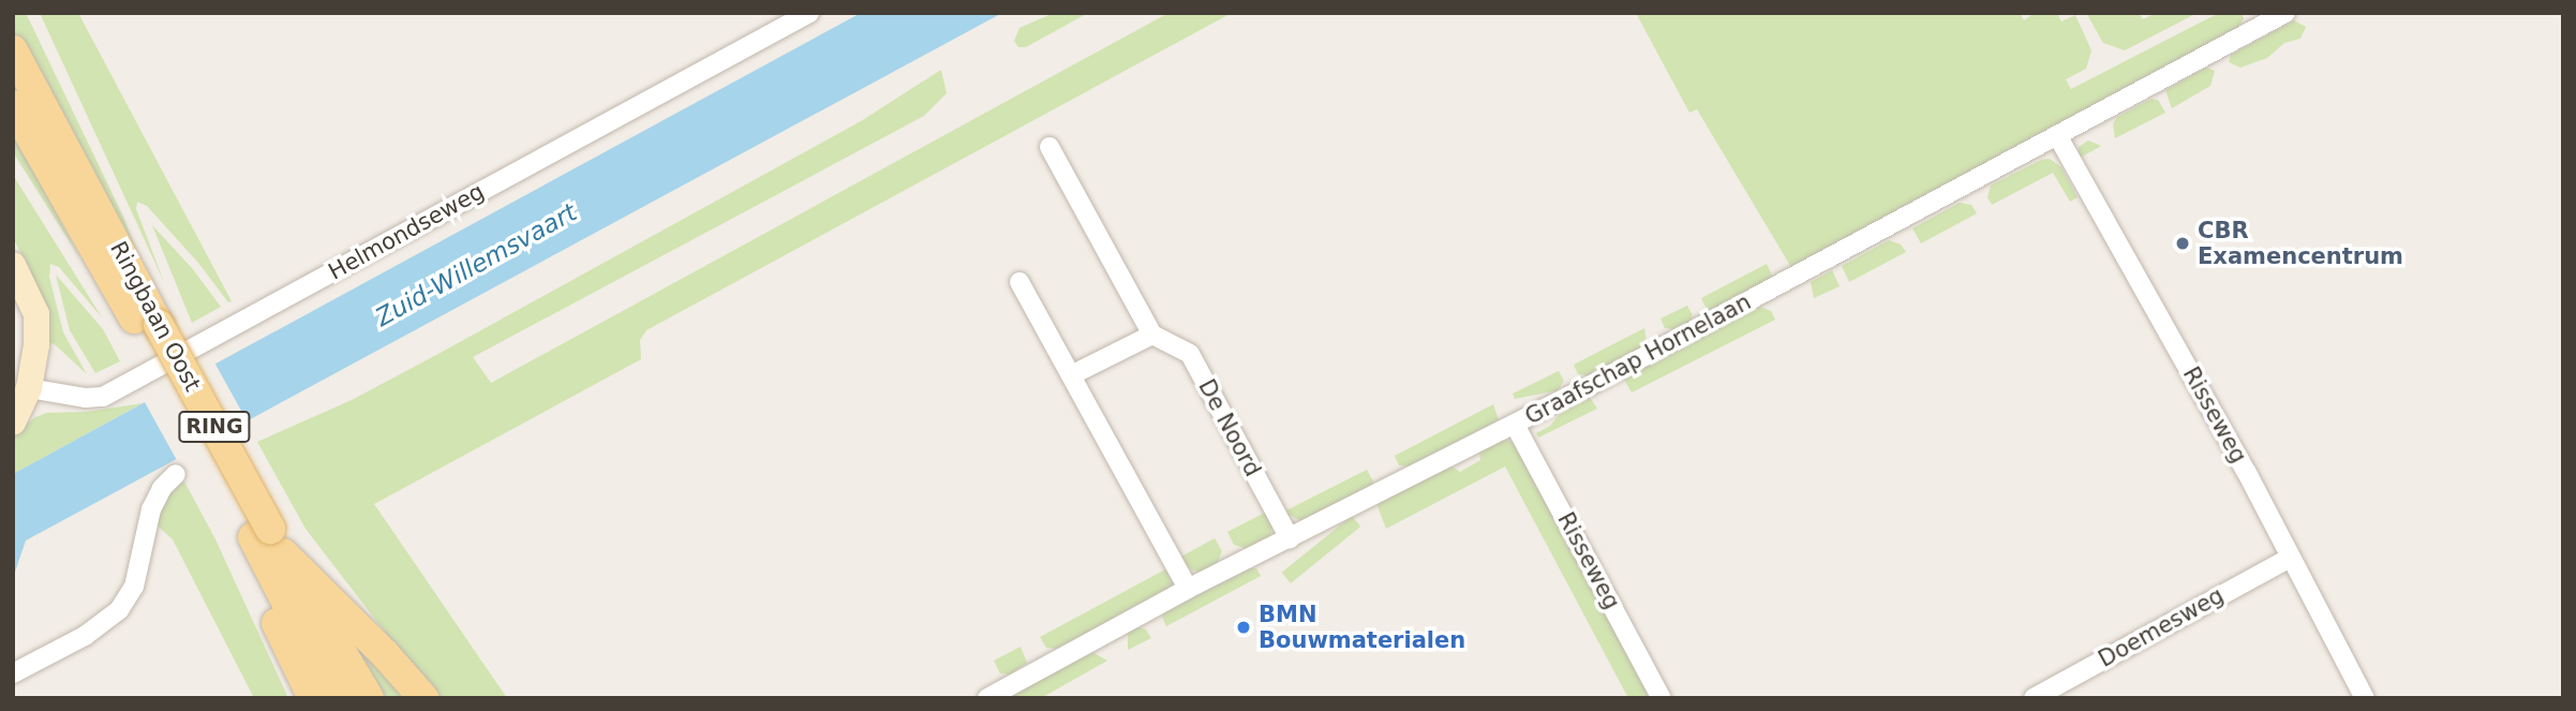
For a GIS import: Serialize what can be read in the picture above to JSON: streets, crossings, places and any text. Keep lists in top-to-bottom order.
{
  "streets": {
    "main road": ["Ringbaan Oost", "RING"],
    "street": [
      "Helmondseweg",
      "Graafschap Hornelaan",
      "Risseweg",
      "De Noord",
      "Doemesweg"
    ]
  },
  "crossings": [
    ["Graafschap Hornelaan", "Risseweg"],
    ["Graafschap Hornelaan", "De Noord"],
    ["Risseweg", "Doemesweg"]
  ],
  "water": ["Zuid-Willemsvaart"],
  "places": ["CBR Examencentrum", "BMN Bouwmaterialen"]
}
